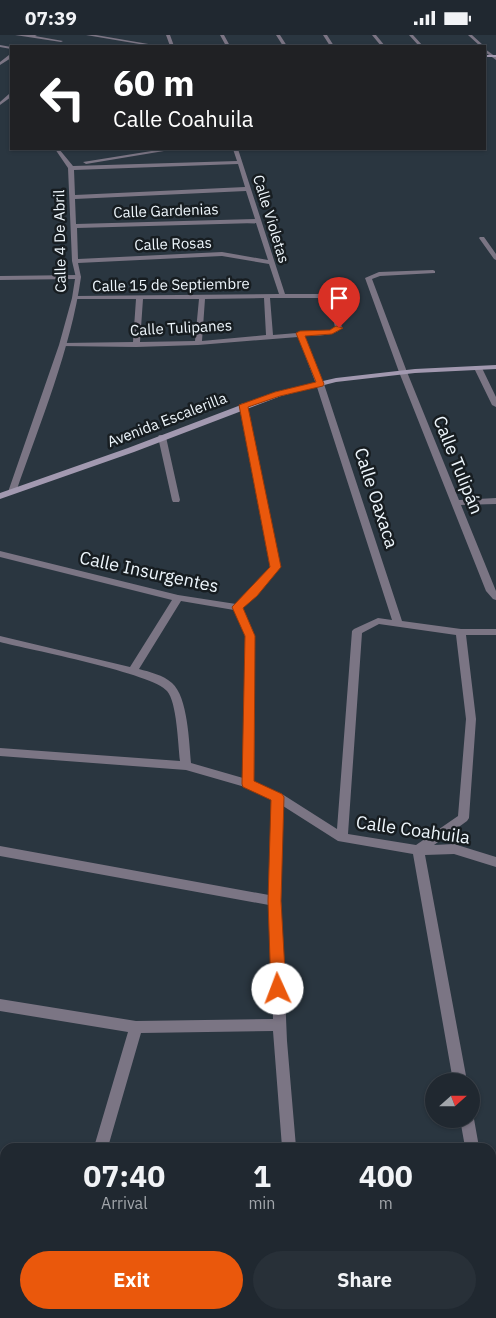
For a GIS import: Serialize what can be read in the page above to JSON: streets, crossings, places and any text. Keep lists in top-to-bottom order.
{
  "streets": {
    "main road": ["Avenida Escalerilla"],
    "street": [
      "Calle Gardenias",
      "Calle Violetas",
      "Calle 4 De Abril",
      "Calle Rosas",
      "Calle 15 de Septiembre",
      "Calle Tulipanes",
      "Calle Tulipán",
      "Calle Oaxaca",
      "Calle Insurgentes",
      "Calle Coahuila"
    ]
  },
  "crossings": [
    ["Calle Gardenias", "Calle Violetas"],
    ["Calle Gardenias", "Calle 4 De Abril"],
    ["Calle Violetas", "Calle Rosas"],
    ["Calle Violetas", "Calle Tulipanes"],
    ["Calle 4 De Abril", "Calle Rosas"],
    ["Calle 4 De Abril", "Calle 15 de Septiembre"],
    ["Calle 4 De Abril", "Calle Tulipanes"],
    ["Calle 4 De Abril", "Avenida Escalerilla"],
    ["Calle Tulipanes", "Calle Oaxaca"],
    ["Avenida Escalerilla", "Calle Tulipán"],
    ["Avenida Escalerilla", "Calle Oaxaca"],
    ["Avenida Escalerilla", "Calle Insurgentes"]
  ],
  "north": "right",
  "page": {
    "status": "07:39",
    "turn": ["60 m", "Calle Coahuila"],
    "eta": [
      "07:40",
      "Arrival",
      "1",
      "min",
      "400",
      "m"
    ],
    "buttons": ["Exit", "Share"]
  }
}
